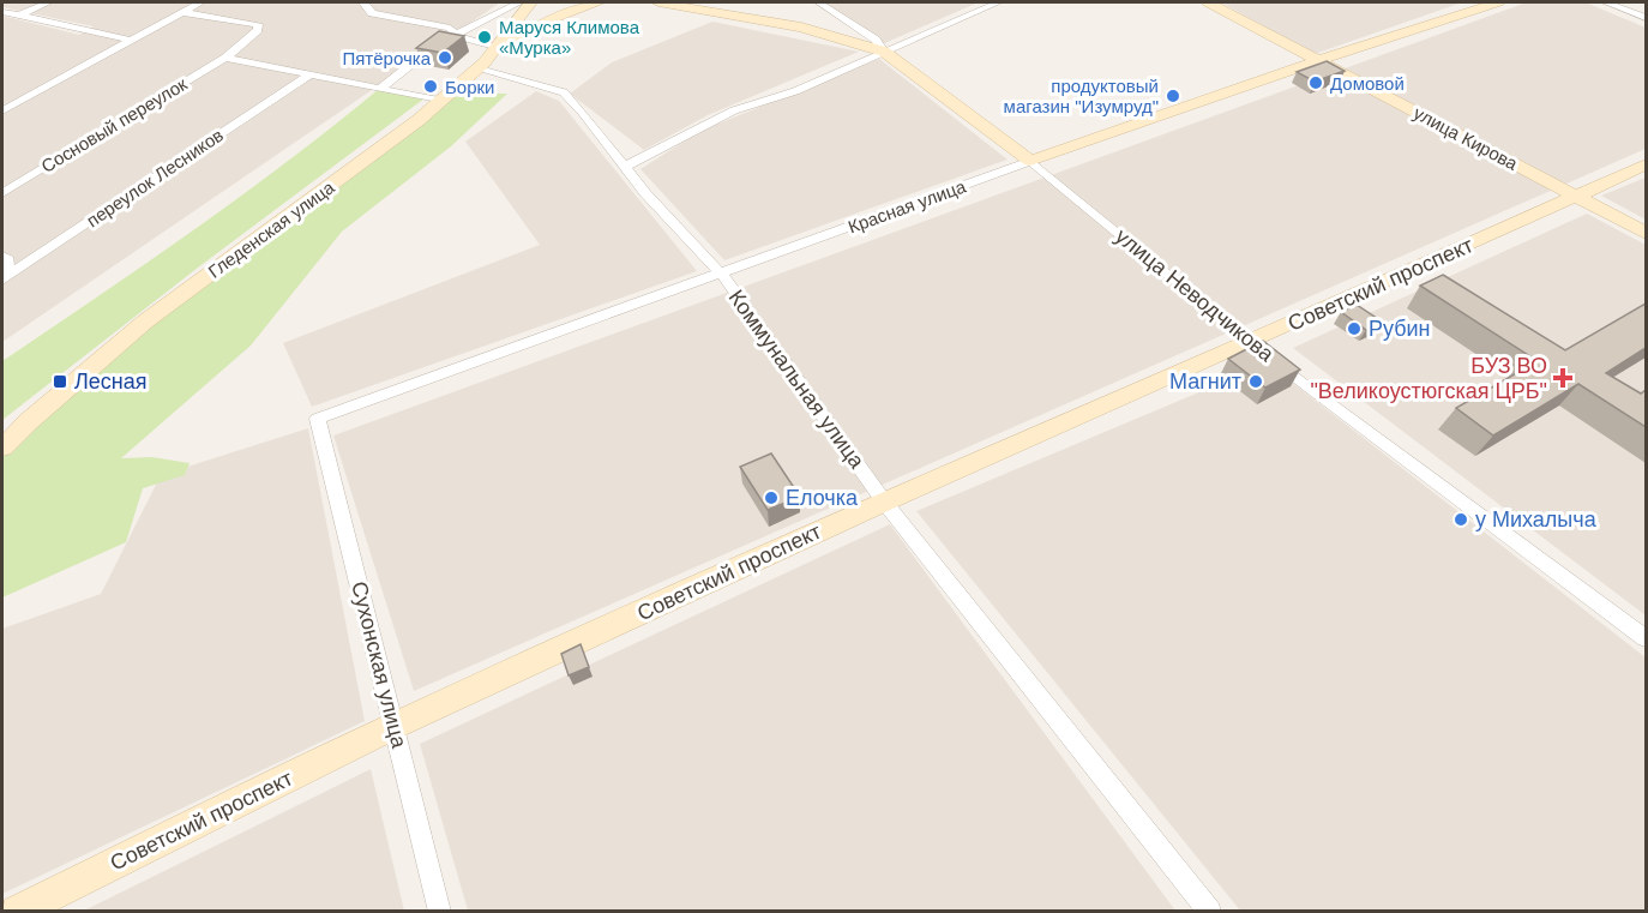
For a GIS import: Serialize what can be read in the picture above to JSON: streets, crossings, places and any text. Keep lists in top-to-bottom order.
{
  "streets": {
    "main road": [
      "улица Кирова",
      "Красная улица",
      "Гледенская улица",
      "Советский проспект",
      "улица Неводчикова"
    ],
    "street": [
      "Сосновый переулок",
      "переулок Лесников",
      "Коммунальная улица",
      "Сухонская улица"
    ]
  },
  "crossings": [
    ["улица Кирова", "Красная улица"],
    ["улица Кирова", "Советский проспект"],
    ["Красная улица", "улица Неводчикова"],
    ["Красная улица", "Коммунальная улица"],
    ["Красная улица", "Сухонская улица"],
    ["Гледенская улица", "Коммунальная улица"],
    ["Советский проспект", "улица Неводчикова"],
    ["Советский проспект", "Коммунальная улица"],
    ["Советский проспект", "Сухонская улица"]
  ],
  "places": {
    "other": [
      "Маруся Климова «Мурка»",
      "Пятёрочка",
      "Домовой",
      "Борки",
      "продуктовый магазин \"Изумруд\"",
      "Рубин",
      "Магнит",
      "Елочка",
      "у Михалыча"
    ],
    "health": ["БУЗ ВО \"Великоустюгская ЦРБ\""],
    "transit": ["Лесная"]
  }
}
